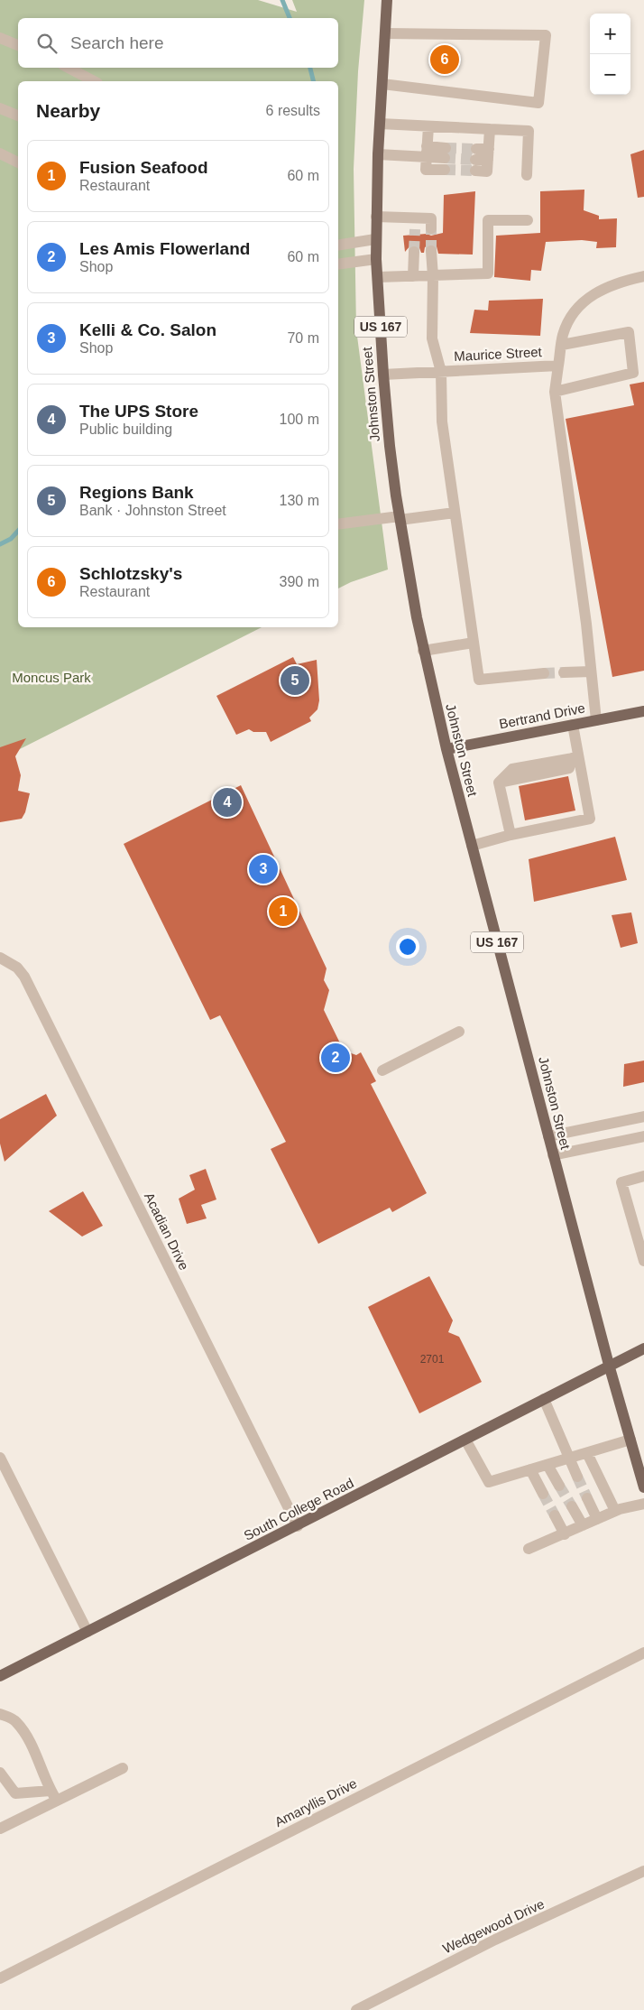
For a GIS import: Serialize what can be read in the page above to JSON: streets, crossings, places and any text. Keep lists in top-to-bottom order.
{
  "streets": {
    "main road": [
      "US 167",
      "Johnston Street",
      "Bertrand Drive",
      "South College Road"
    ],
    "street": [
      "Maurice Street",
      "Acadian Drive",
      "Amaryllis Drive",
      "Wedgewood Drive"
    ]
  },
  "crossings": [
    ["Maurice Street", "Johnston Street"],
    ["Johnston Street", "Bertrand Drive"],
    ["Johnston Street", "South College Road"],
    ["Acadian Drive", "South College Road"]
  ],
  "parks": ["Moncus Park"],
  "house_numbers": ["2701"],
  "page": {
    "map_buttons": ["+", "−"],
    "search": "Search here",
    "pins": [
      "6",
      "5",
      "4",
      "3",
      "1",
      "2"
    ],
    "heading": ["Nearby", "6 results"],
    "list": [
      {
        "mark": "1",
        "name": "Fusion Seafood",
        "note": "Restaurant",
        "value": "60 m"
      },
      {
        "mark": "2",
        "name": "Les Amis Flowerland",
        "note": "Shop",
        "value": "60 m"
      },
      {
        "mark": "3",
        "name": "Kelli & Co. Salon",
        "note": "Shop",
        "value": "70 m"
      },
      {
        "mark": "4",
        "name": "The UPS Store",
        "note": "Public building",
        "value": "100 m"
      },
      {
        "mark": "5",
        "name": "Regions Bank",
        "note": "Bank · Johnston Street",
        "value": "130 m"
      },
      {
        "mark": "6",
        "name": "Schlotzsky's",
        "note": "Restaurant",
        "value": "390 m"
      }
    ]
  }
}
